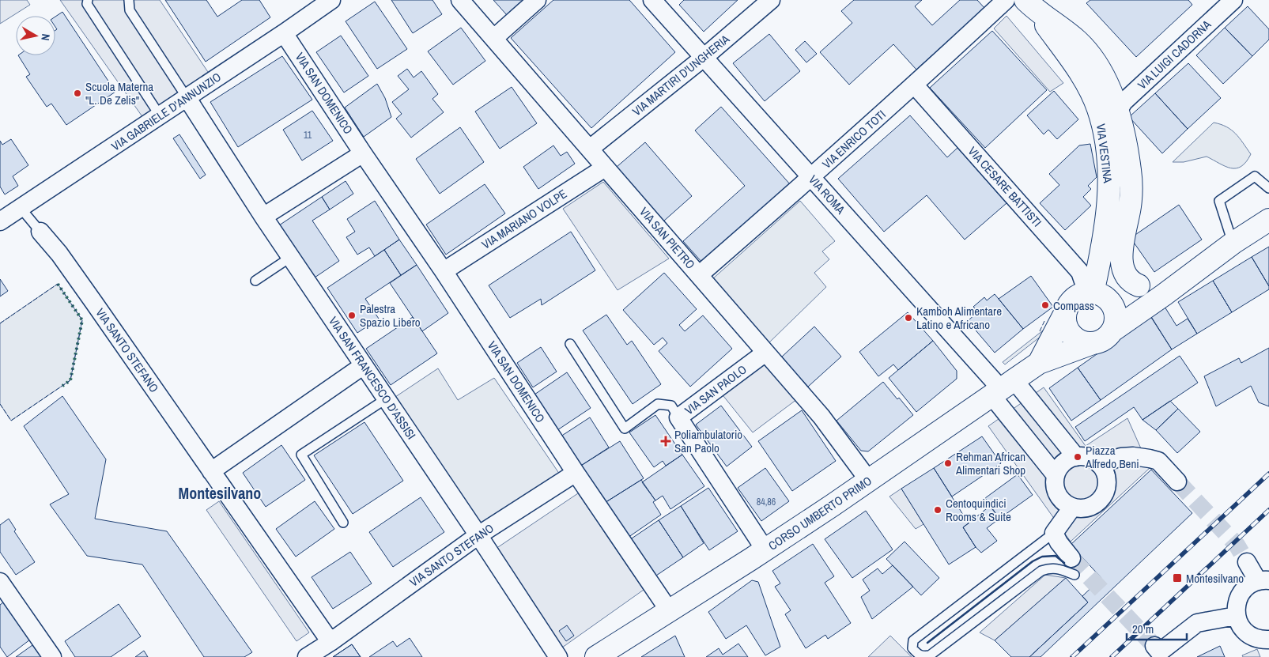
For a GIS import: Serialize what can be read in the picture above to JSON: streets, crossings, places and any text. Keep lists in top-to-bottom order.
{
  "streets": {
    "main road": ["VIA VESTINA", "CORSO UMBERTO PRIMO"],
    "street": [
      "VIA LUIGI CADORNA",
      "VIA MARTIRI D'UNGHERIA",
      "VIA SAN DOMENICO",
      "VIA GABRIELE D'ANNUNZIO",
      "VIA ENRICO TOTI",
      "VIA CESARE BATTISTI",
      "VIA ROMA",
      "VIA MARIANO VOLPE",
      "VIA SAN PIETRO",
      "VIA SANTO STEFANO",
      "VIA SAN FRANCESCO D'ASSISI",
      "VIA SAN PAOLO"
    ]
  },
  "crossings": [
    ["VIA LUIGI CADORNA", "VIA VESTINA"],
    ["VIA MARTIRI D'UNGHERIA", "VIA ROMA"],
    ["VIA MARTIRI D'UNGHERIA", "VIA SAN PIETRO"],
    ["VIA SAN DOMENICO", "VIA GABRIELE D'ANNUNZIO"],
    ["VIA SAN DOMENICO", "VIA MARIANO VOLPE"],
    ["VIA SAN DOMENICO", "VIA SANTO STEFANO"],
    ["VIA SAN DOMENICO", "CORSO UMBERTO PRIMO"],
    ["VIA GABRIELE D'ANNUNZIO", "VIA SAN FRANCESCO D'ASSISI"],
    ["VIA ENRICO TOTI", "VIA CESARE BATTISTI"],
    ["VIA ENRICO TOTI", "VIA ROMA"],
    ["VIA ENRICO TOTI", "VIA SAN PIETRO"],
    ["VIA VESTINA", "VIA CESARE BATTISTI"],
    ["VIA VESTINA", "CORSO UMBERTO PRIMO"],
    ["VIA CESARE BATTISTI", "CORSO UMBERTO PRIMO"],
    ["VIA ROMA", "CORSO UMBERTO PRIMO"],
    ["VIA MARIANO VOLPE", "VIA SAN PIETRO"],
    ["VIA SAN PIETRO", "VIA SAN PAOLO"],
    ["VIA SAN PIETRO", "CORSO UMBERTO PRIMO"],
    ["VIA SANTO STEFANO", "VIA SAN FRANCESCO D'ASSISI"],
    ["VIA SAN PAOLO", "CORSO UMBERTO PRIMO"]
  ],
  "districts": ["Montesilvano"],
  "places": {
    "other": [
      "Scuola Materna \"L. De Zelis\"",
      "Compass",
      "Palestra Spazio Libero",
      "Kamboh Alimentare Latino e Africano",
      "Piazza Alfredo Beni",
      "Rehman African Alimentari Shop",
      "Centoquindici Rooms & Suite"
    ],
    "health": ["Poliambulatorio San Paolo"],
    "transit": ["Montesilvano"]
  },
  "house_numbers": ["11", "84,86"],
  "scale_bar": "20 m",
  "north": "right"
}
